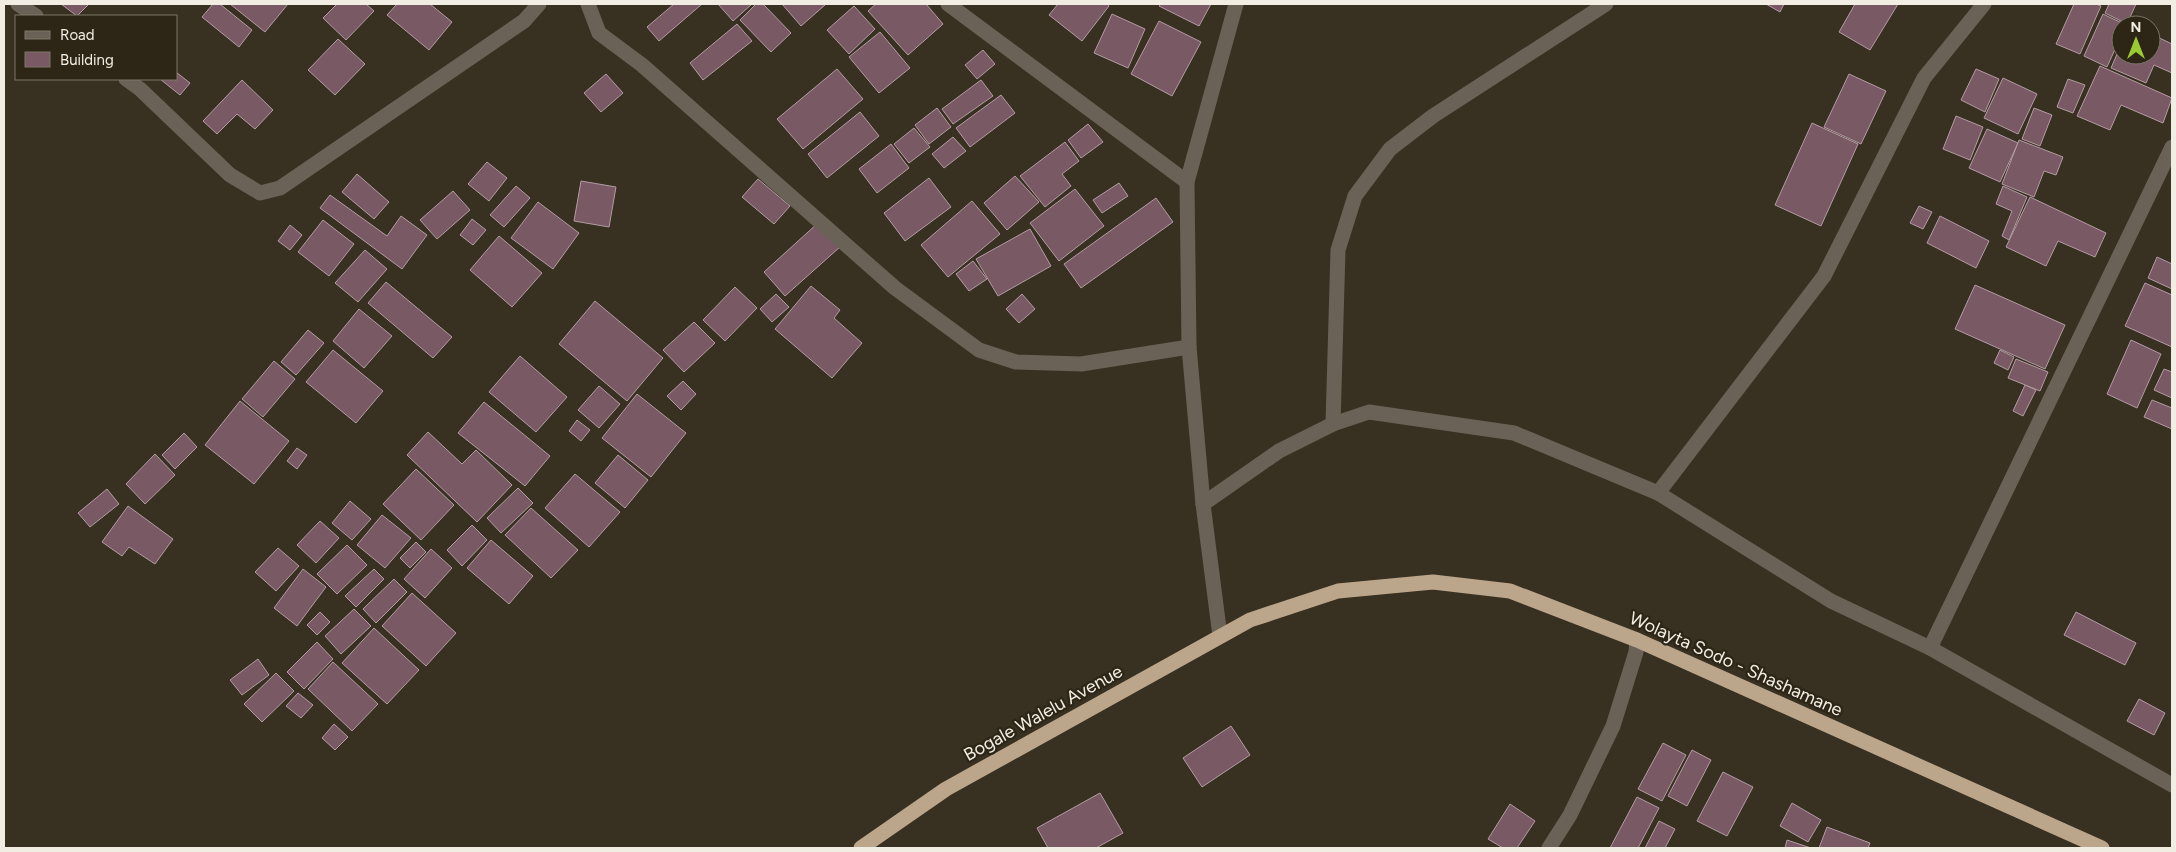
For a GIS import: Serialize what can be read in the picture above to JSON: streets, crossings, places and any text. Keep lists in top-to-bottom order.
{
  "streets": {
    "highway": ["Wolayta Sodo - Shashamane", "Bogale Walelu Avenue"]
  },
  "crossings": [
    ["Wolayta Sodo - Shashamane", "Bogale Walelu Avenue"]
  ],
  "legend": ["Road", "Building"],
  "north": "top"
}
